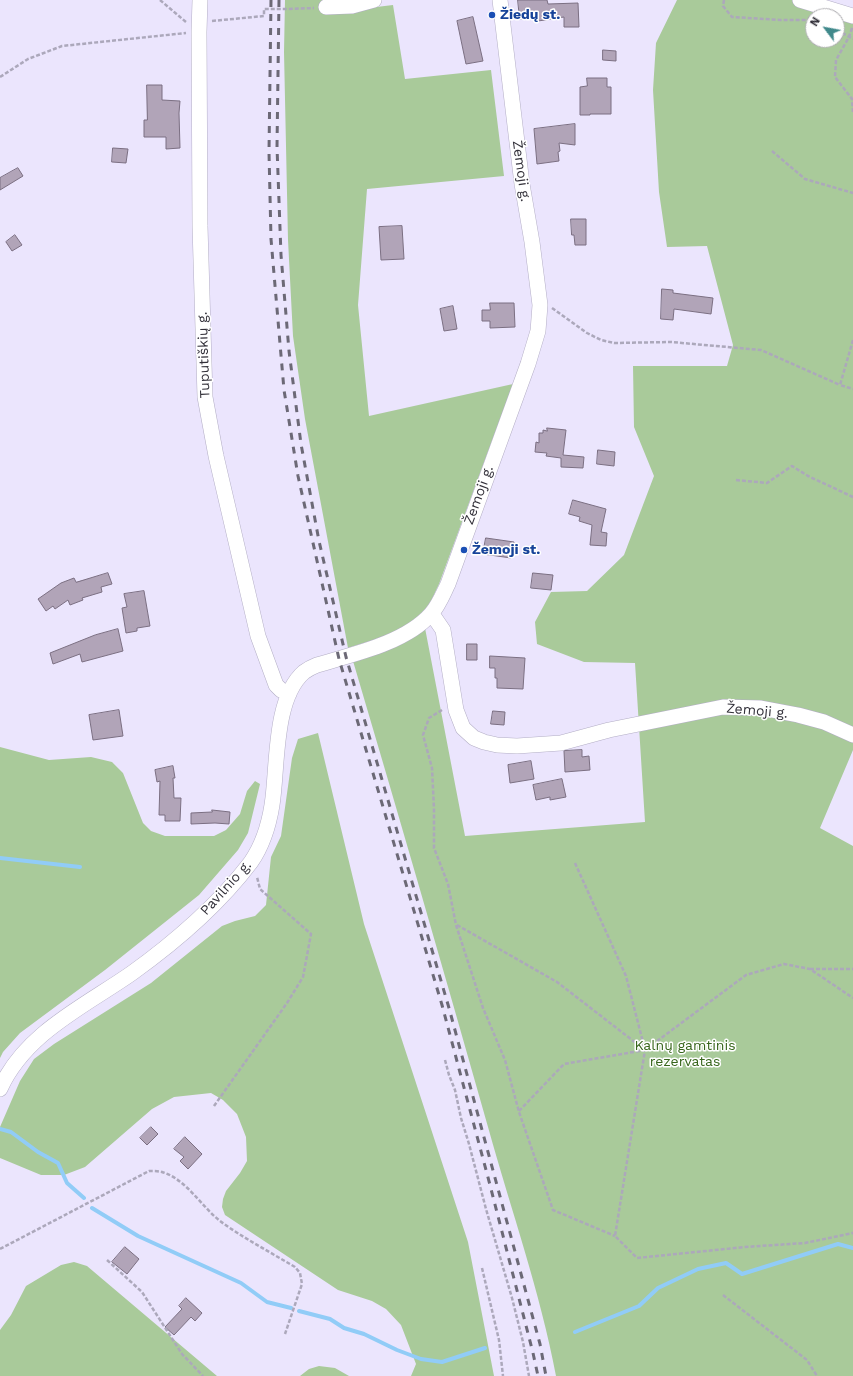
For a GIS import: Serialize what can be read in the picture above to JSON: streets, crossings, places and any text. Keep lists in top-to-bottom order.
{
  "streets": {
    "street": ["Žemoji g.", "Tuputiškių g.", "Pavilnio g."]
  },
  "crossings": [
    ["Žemoji g.", "Pavilnio g."],
    ["Tuputiškių g.", "Pavilnio g."]
  ],
  "parks": ["Kalnų gamtinis rezervatas"],
  "places": ["Žiedų st.", "Žemoji st."],
  "north": "top left"
}
